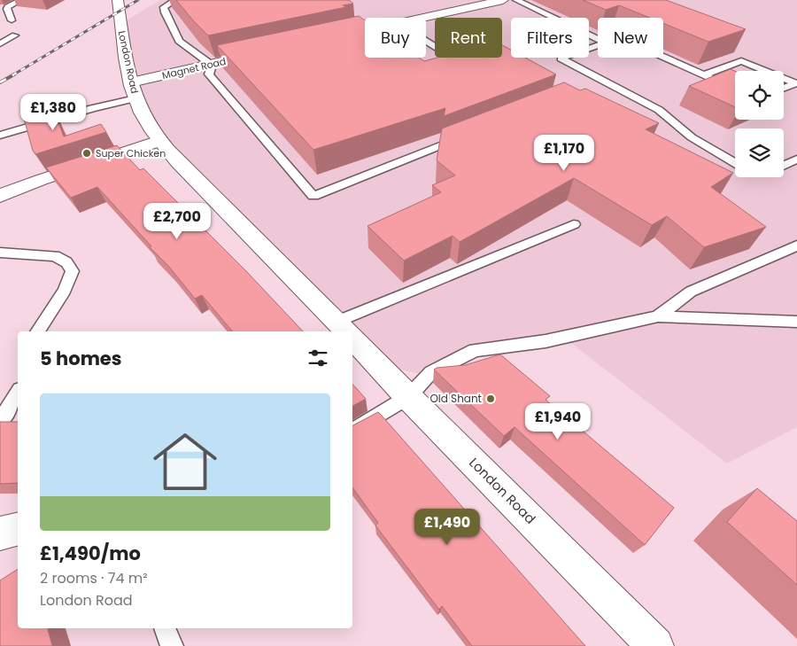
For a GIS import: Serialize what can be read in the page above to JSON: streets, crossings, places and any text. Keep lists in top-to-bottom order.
{
  "streets": {
    "main road": ["London Road", "Magnet Road"]
  },
  "crossings": [
    ["London Road", "Magnet Road"]
  ],
  "places": ["Super Chicken", "Old Shant"],
  "page": {
    "chip": [
      "Buy",
      "Rent",
      "Filters",
      "New"
    ],
    "price": [
      "£1,380",
      "£1,170",
      "£2,700",
      "£1,940",
      "£1,490"
    ],
    "heading": "5 homes",
    "list": [
      {
        "name": "£1,490/mo",
        "note": "2 rooms · 74 m² · London Road"
      }
    ]
  }
}
